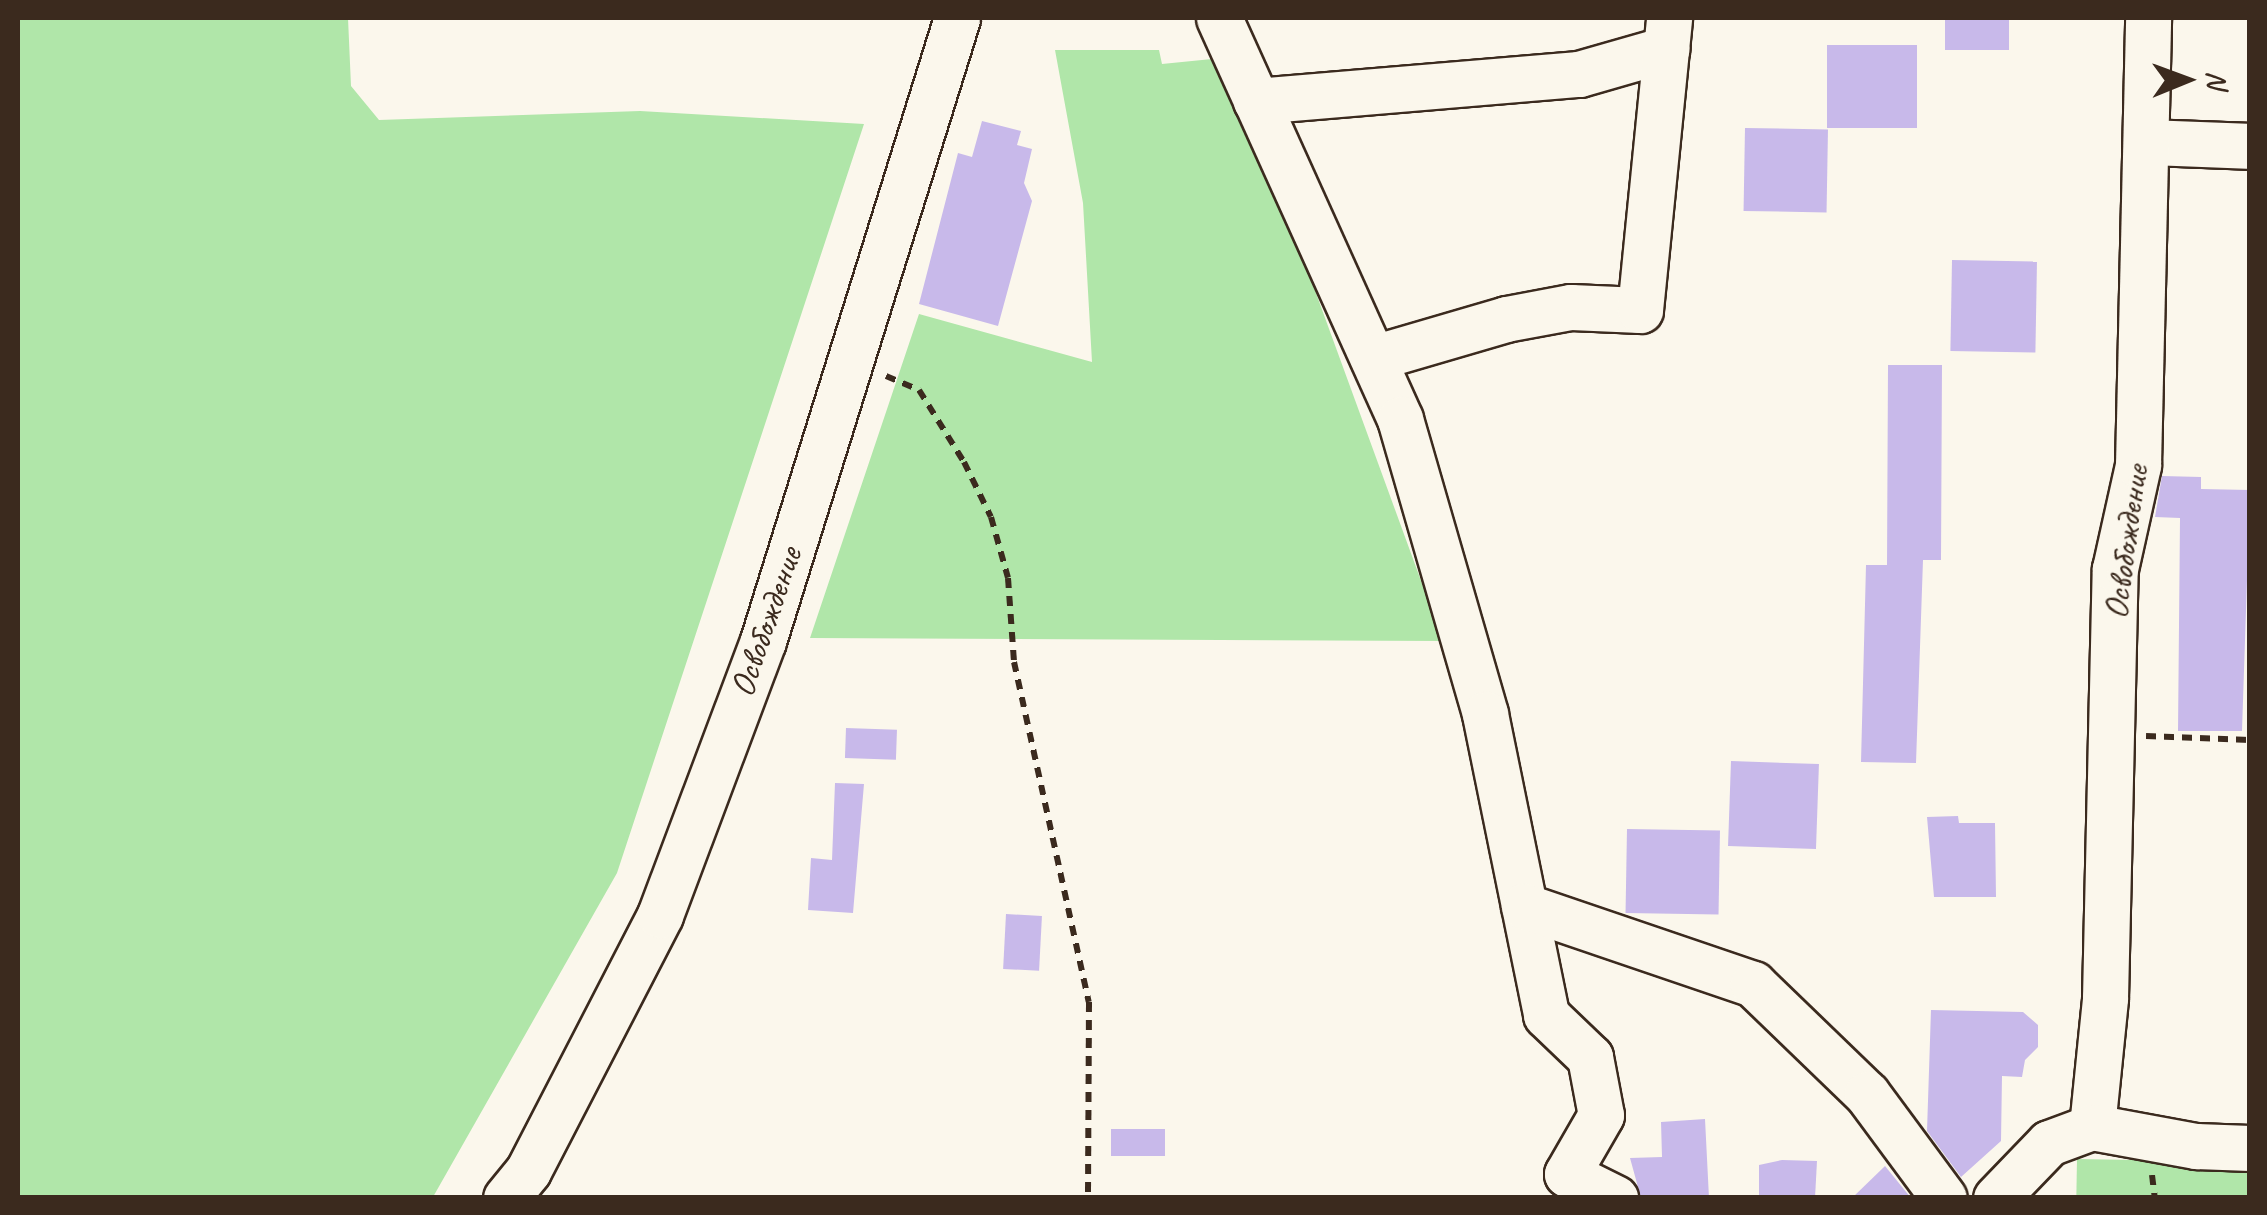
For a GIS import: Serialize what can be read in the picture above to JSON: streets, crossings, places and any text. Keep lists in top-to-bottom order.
{
  "streets": {
    "street": ["Освобождение"]
  },
  "north": "right"
}
